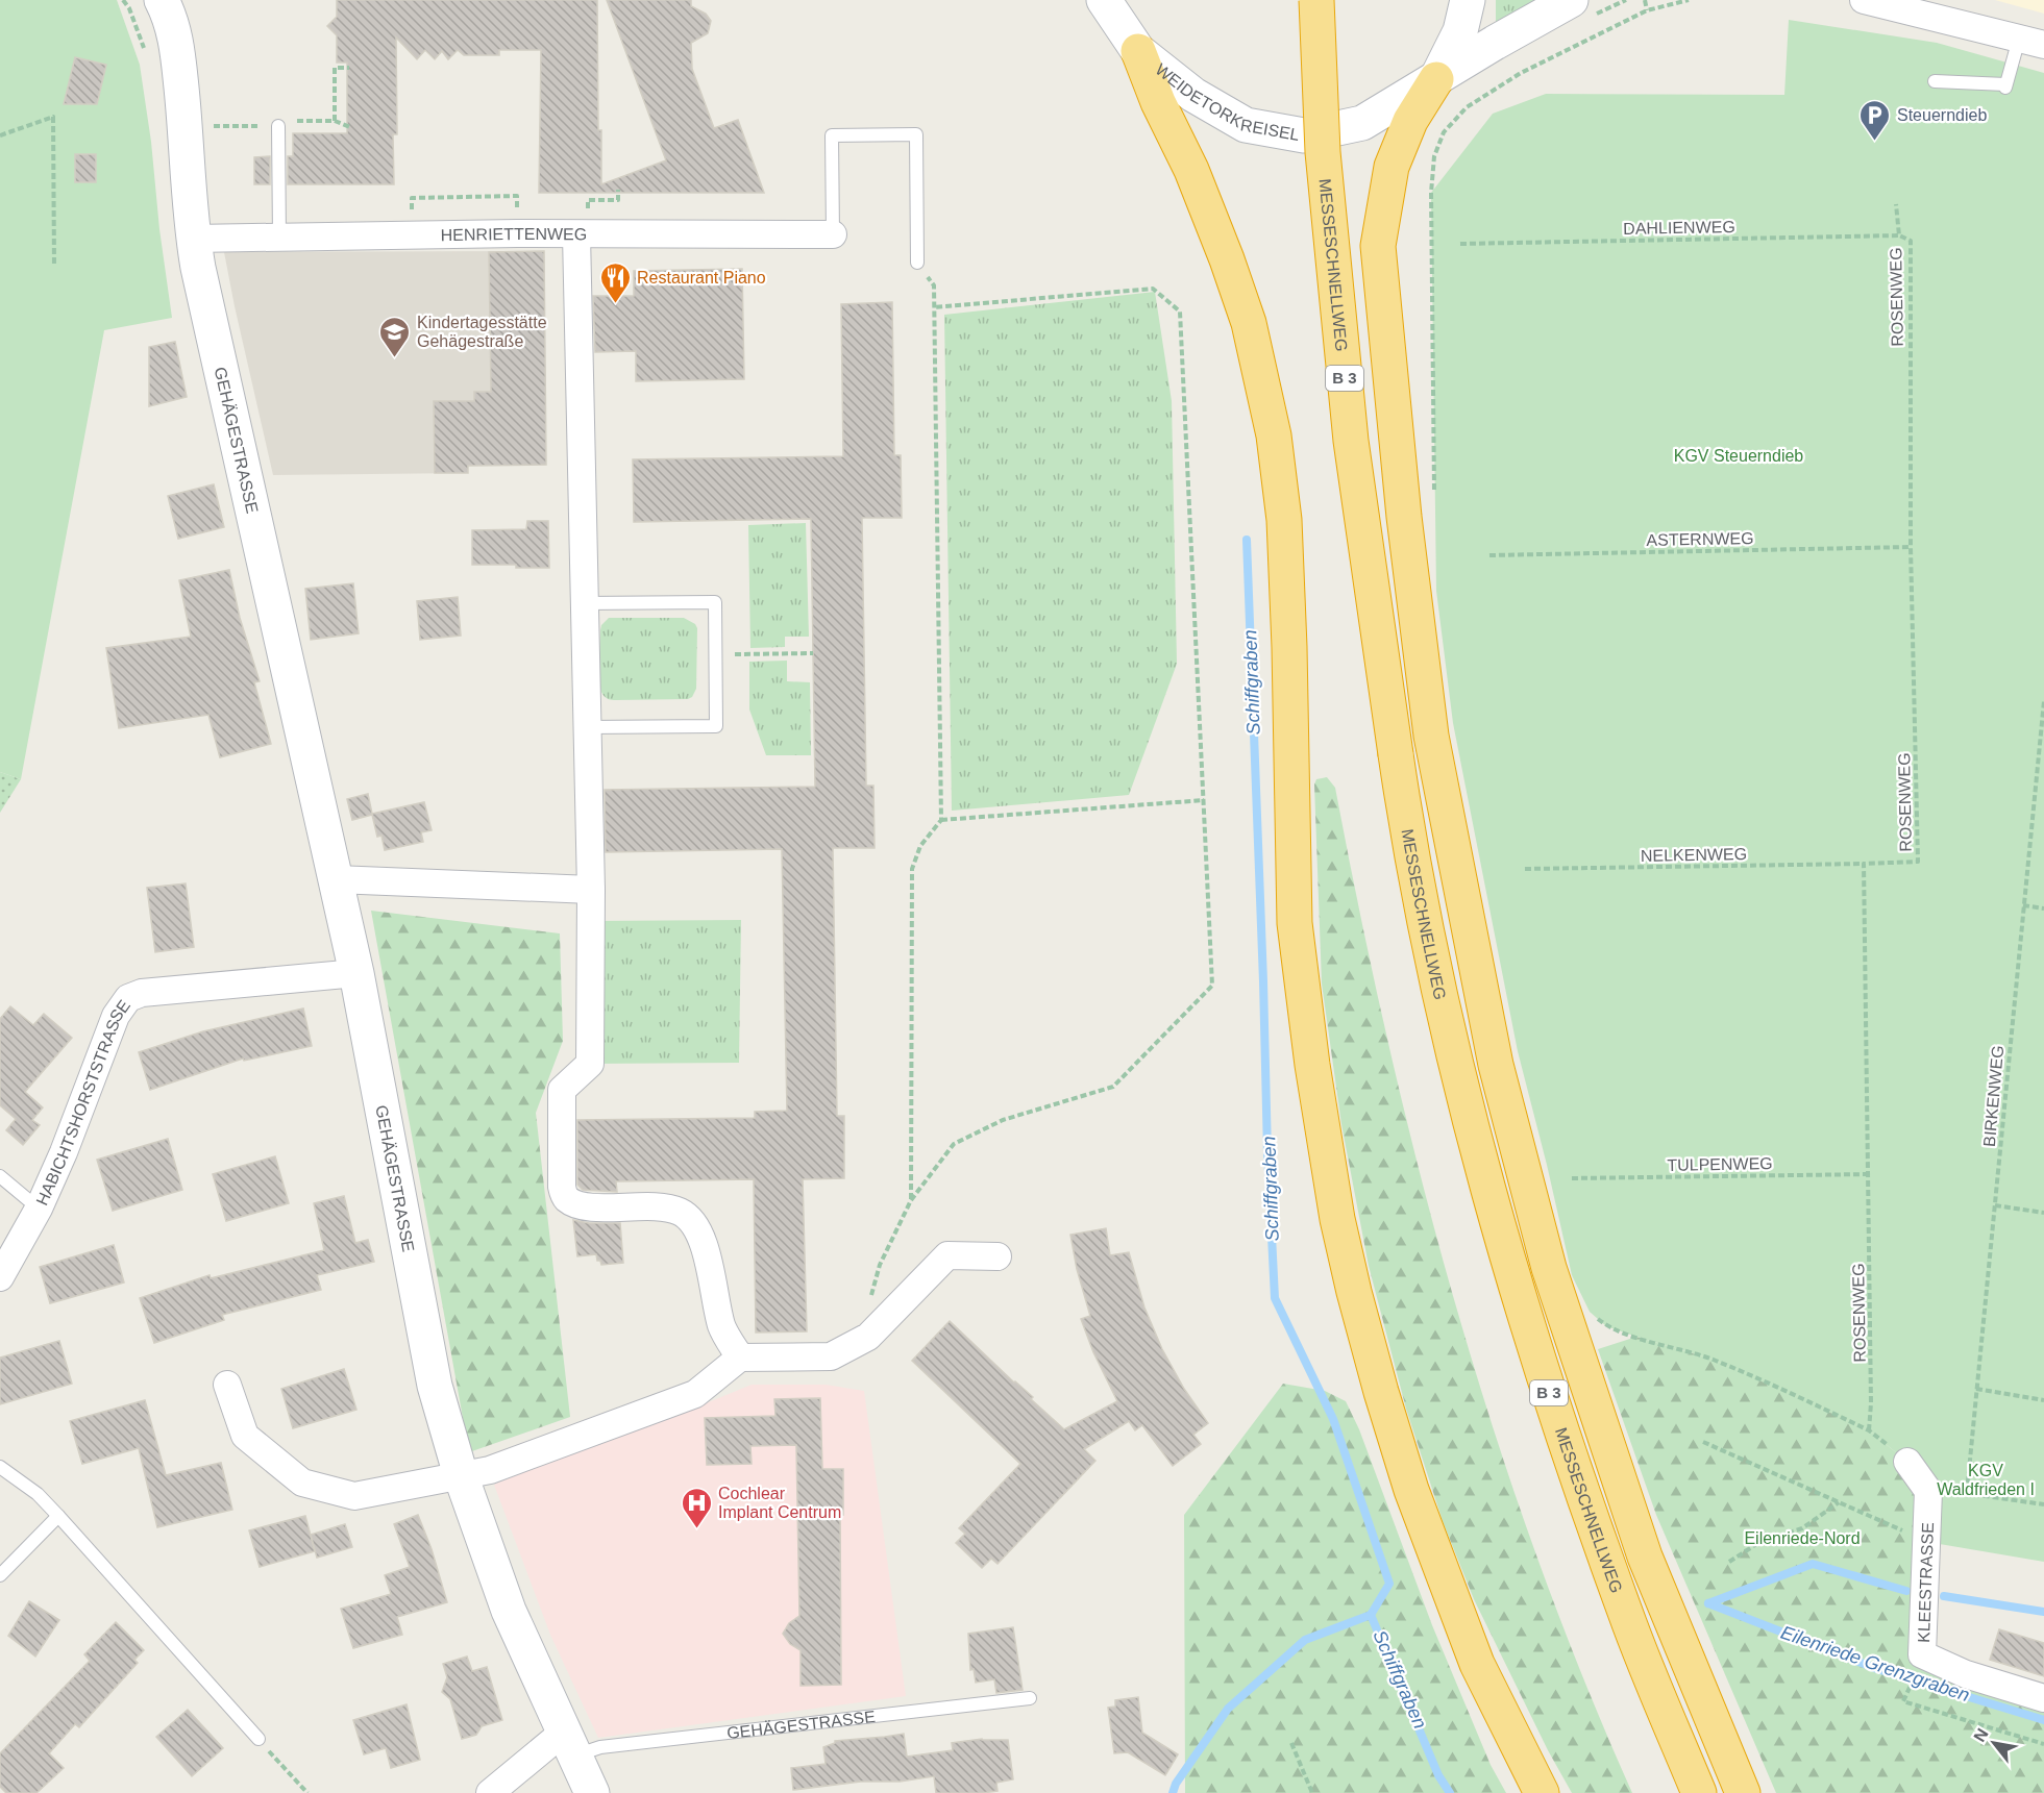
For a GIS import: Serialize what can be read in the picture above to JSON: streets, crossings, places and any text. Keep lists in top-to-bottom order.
{
  "streets": {
    "highway": ["MESSESCHNELLWEG", "B 3"],
    "street": [
      "WEIDETORKREISEL",
      "HENRIETTENWEG",
      "GEHÄGESTRASSE",
      "HABICHTSHORSTSTRASSE",
      "KLEESTRASSE"
    ],
    "path": [
      "DAHLIENWEG",
      "ROSENWEG",
      "ASTERNWEG",
      "NELKENWEG",
      "BIRKENWEG",
      "TULPENWEG"
    ]
  },
  "crossings": [
    ["DAHLIENWEG", "ROSENWEG"],
    ["HENRIETTENWEG", "GEHÄGESTRASSE"],
    ["ROSENWEG", "ASTERNWEG"],
    ["ROSENWEG", "NELKENWEG"],
    ["ROSENWEG", "TULPENWEG"],
    ["GEHÄGESTRASSE", "HABICHTSHORSTSTRASSE"]
  ],
  "water": ["Schiffgraben", "Eilenriede Grenzgraben"],
  "parks": ["KGV Steuerndieb", "KGV Waldfrieden I", "Eilenriede-Nord"],
  "places": {
    "parking": ["Steuerndieb"],
    "restaurant": ["Restaurant Piano"],
    "school or university": ["Kindertagesstätte Gehägestraße"],
    "hospital": ["Cochlear Implant Centrum"]
  },
  "north": "top left"
}
